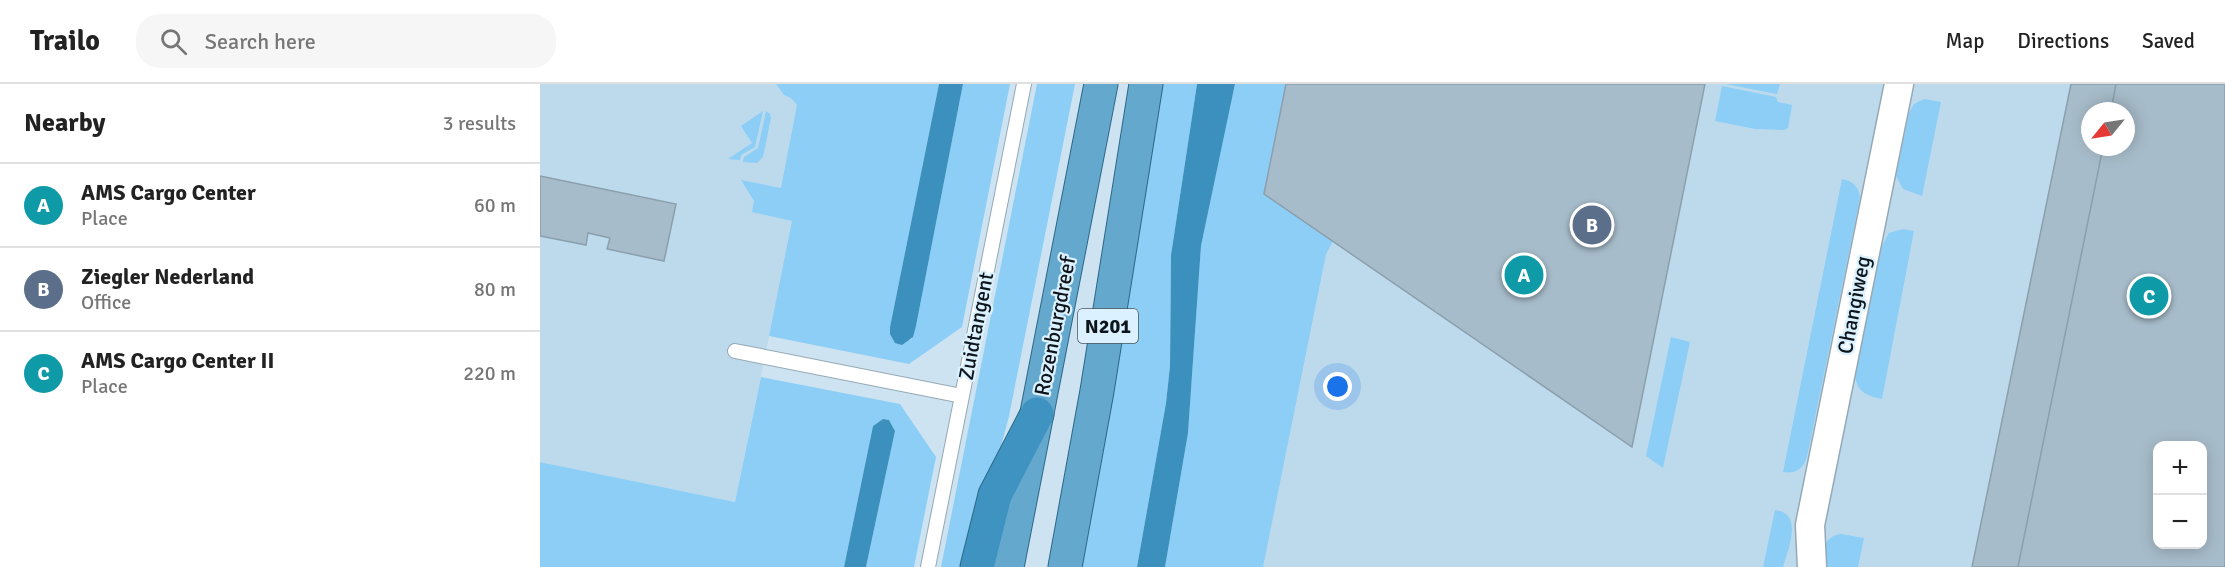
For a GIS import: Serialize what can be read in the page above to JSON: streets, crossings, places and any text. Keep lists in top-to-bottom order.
{
  "streets": {
    "highway": ["Rozenburgdreef", "N201"],
    "street": ["Changiweg"],
    "lane": ["Zuidtangent"]
  },
  "north": "bottom left",
  "page": {
    "header": "Trailo",
    "search": "Search here",
    "nav": ["Map", "Directions", "Saved"],
    "heading": ["Nearby", "3 results"],
    "list": [
      {
        "mark": "A",
        "name": "AMS Cargo Center",
        "note": "Place",
        "value": "60 m"
      },
      {
        "mark": "B",
        "name": "Ziegler Nederland",
        "note": "Office",
        "value": "80 m"
      },
      {
        "mark": "C",
        "name": "AMS Cargo Center II",
        "note": "Place",
        "value": "220 m"
      }
    ],
    "pins": ["B", "A", "C"],
    "map_buttons": ["+", "−"]
  }
}
